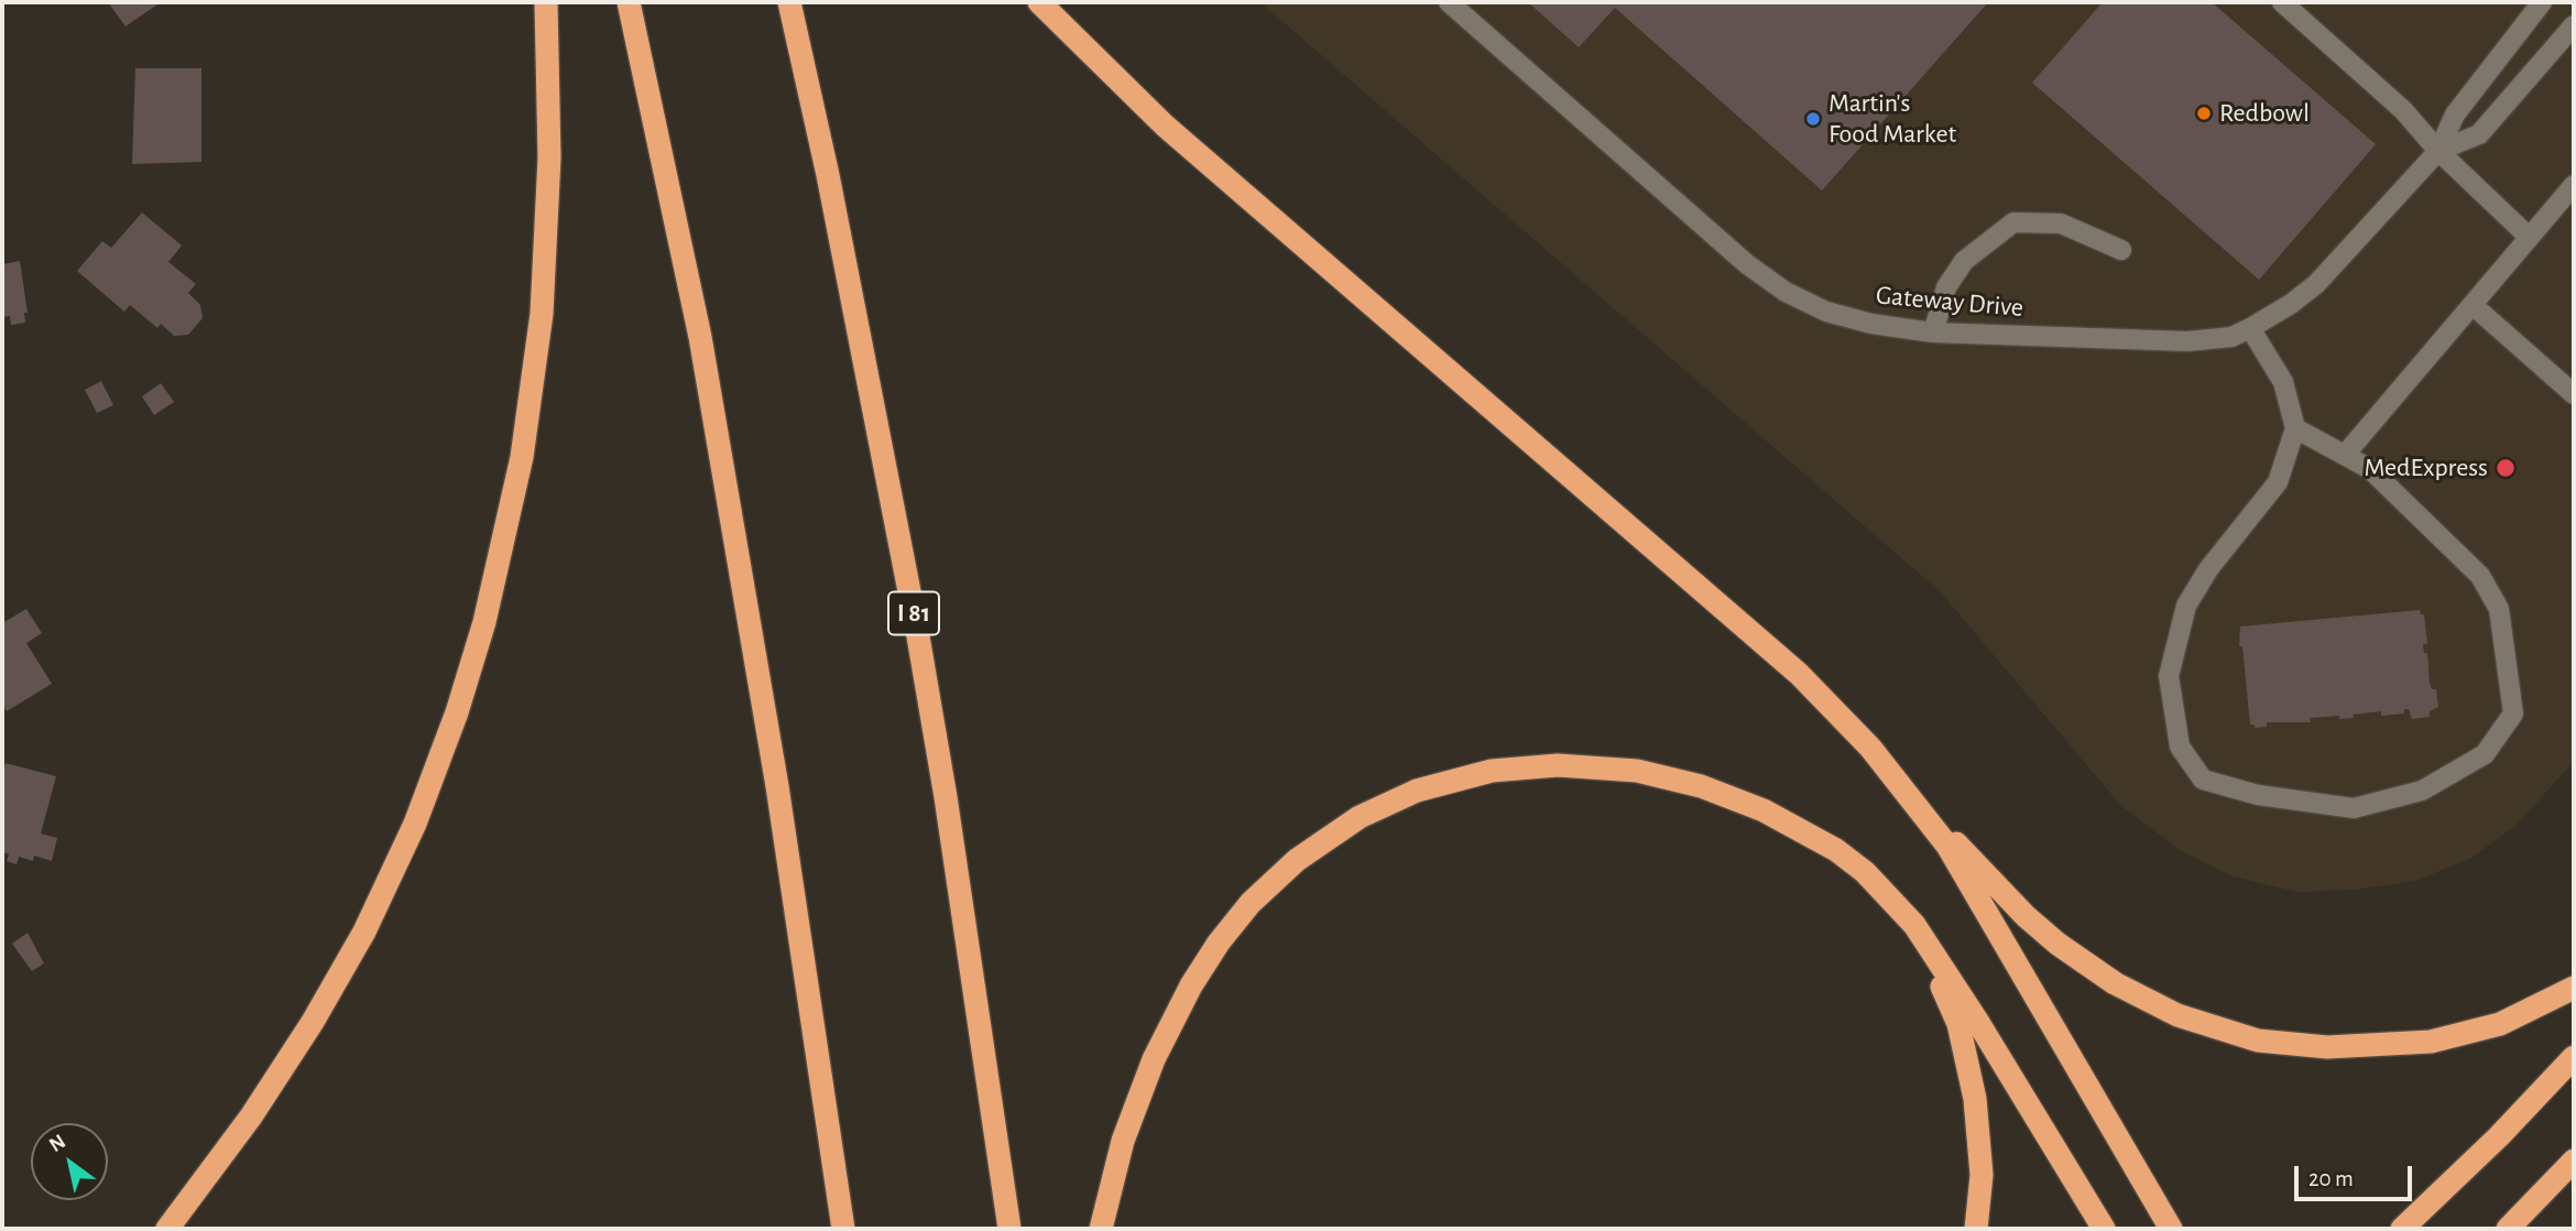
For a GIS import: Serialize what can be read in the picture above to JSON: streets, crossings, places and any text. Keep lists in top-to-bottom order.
{
  "streets": {
    "highway": ["I 81"],
    "street": ["Gateway Drive"]
  },
  "places": ["Redbowl", "Martin's Food Market", "MedExpress"],
  "scale_bar": "20 m",
  "north": "top left"
}
